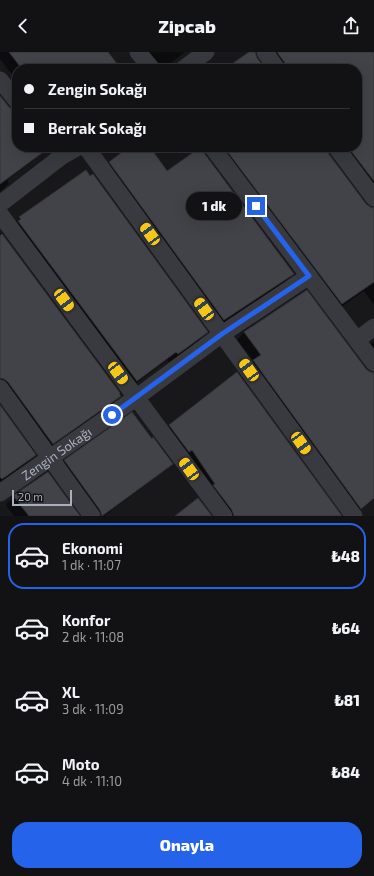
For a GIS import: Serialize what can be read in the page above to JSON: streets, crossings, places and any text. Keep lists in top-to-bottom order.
{
  "streets": {
    "street": ["Zengin Sokağı"]
  },
  "scale_bar": "20 m",
  "page": {
    "header": "Zipcab",
    "banner": ["Zengin Sokağı", "Berrak Sokağı"],
    "bubble": "1 dk",
    "scale": "20 m",
    "list": [
      {
        "name": "Ekonomi",
        "note": "1 dk · 11:07",
        "value": "₺48"
      },
      {
        "name": "Konfor",
        "note": "2 dk · 11:08",
        "value": "₺64"
      },
      {
        "name": "XL",
        "note": "3 dk · 11:09",
        "value": "₺81"
      },
      {
        "name": "Moto",
        "note": "4 dk · 11:10",
        "value": "₺84"
      }
    ],
    "buttons": "Onayla"
  }
}
